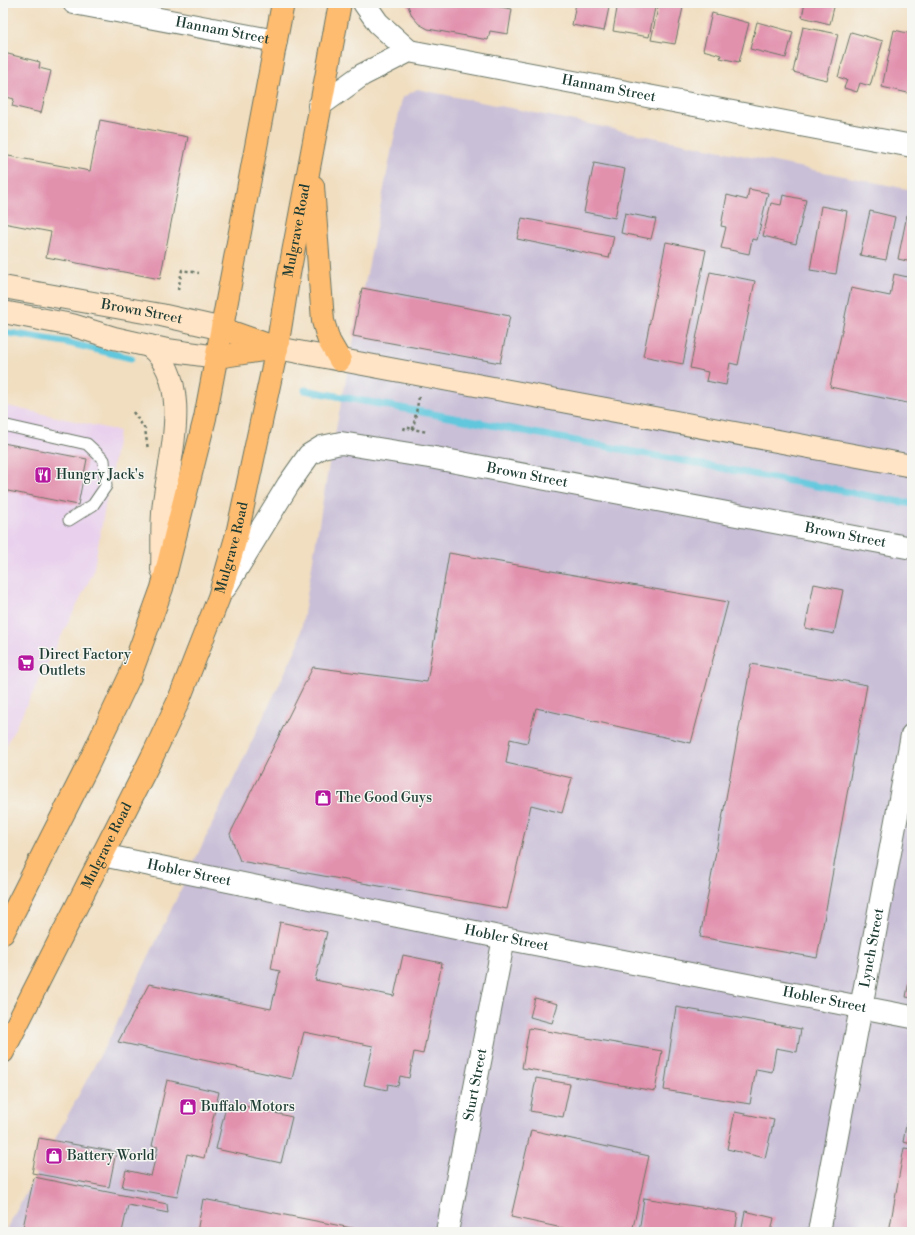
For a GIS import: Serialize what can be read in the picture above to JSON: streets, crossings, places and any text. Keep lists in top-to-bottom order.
{
  "streets": {
    "main road": ["Mulgrave Road", "Brown Street"],
    "street": [
      "Hannam Street",
      "Hobler Street",
      "Lynch Street",
      "Sturt Street"
    ]
  },
  "crossings": [
    ["Mulgrave Road", "Brown Street"],
    ["Mulgrave Road", "Hobler Street"],
    ["Hobler Street", "Lynch Street"],
    ["Hobler Street", "Sturt Street"]
  ],
  "places": {
    "restaurant": ["Hungry Jack's"],
    "supermarket": ["Direct Factory Outlets"],
    "shop": ["The Good Guys", "Buffalo Motors", "Battery World"]
  }
}
